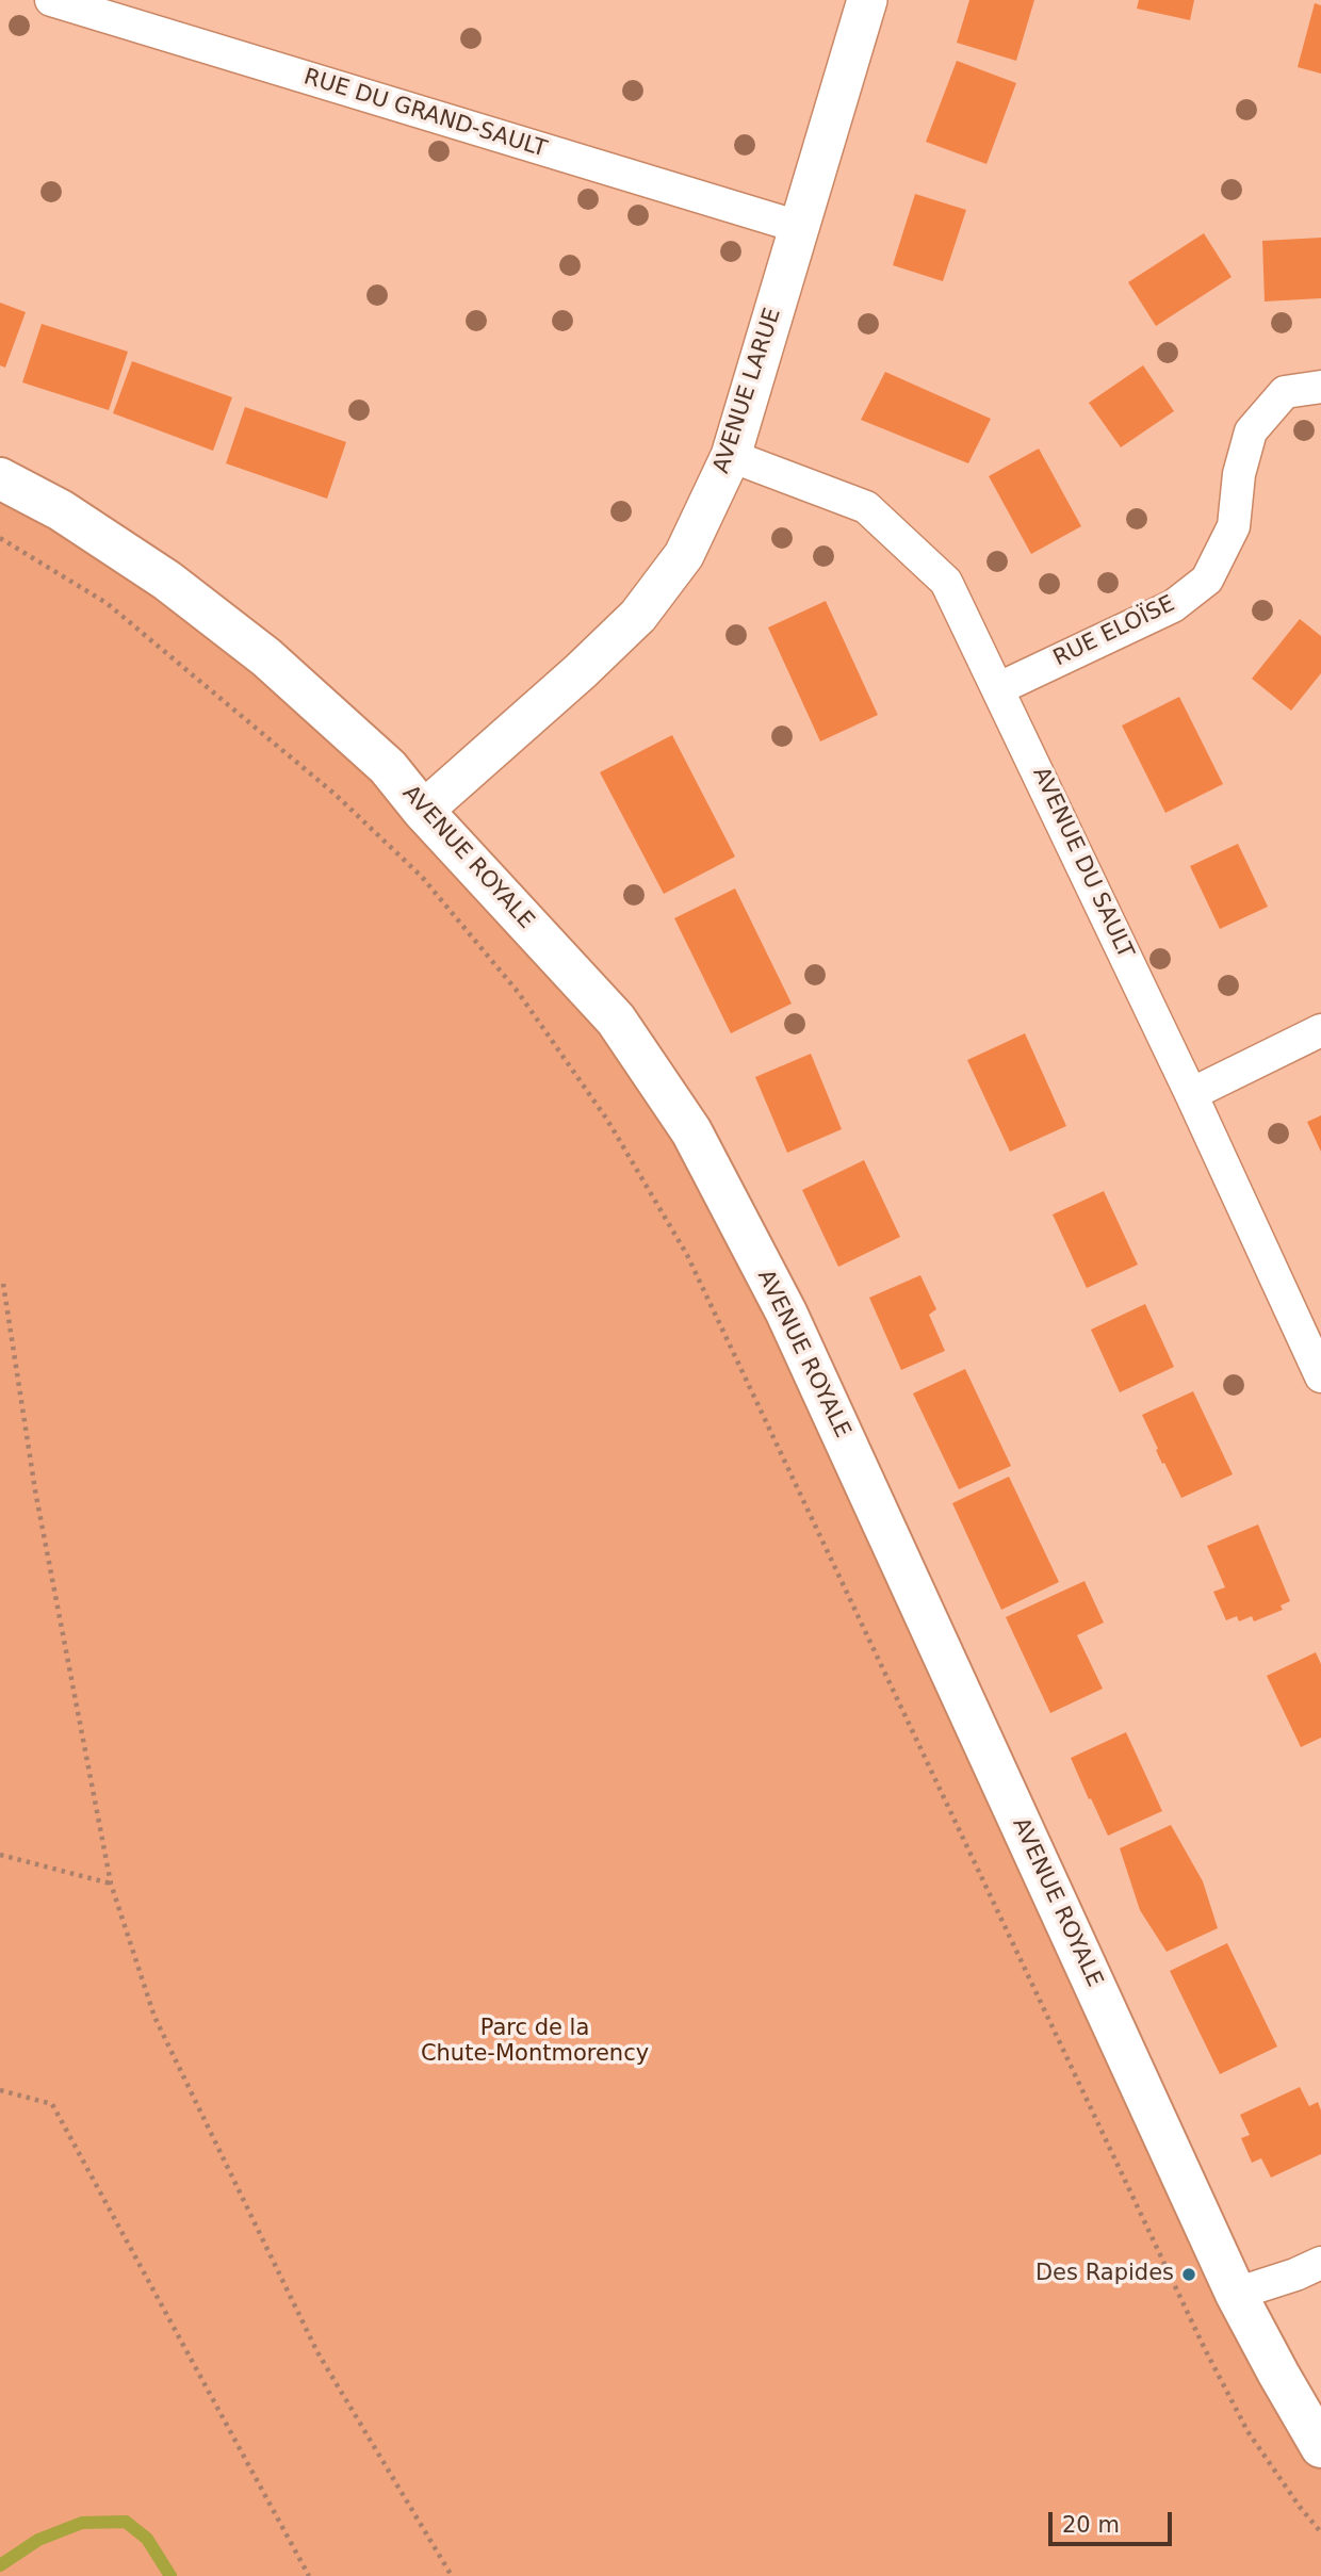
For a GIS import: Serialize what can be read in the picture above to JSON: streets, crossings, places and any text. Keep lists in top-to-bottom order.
{
  "streets": {
    "main road": ["AVENUE ROYALE"],
    "street": [
      "RUE DU GRAND-SAULT",
      "AVENUE LARUE",
      "RUE ELOÏSE",
      "AVENUE DU SAULT"
    ]
  },
  "crossings": [
    ["RUE DU GRAND-SAULT", "AVENUE LARUE"],
    ["AVENUE LARUE", "AVENUE ROYALE"],
    ["AVENUE LARUE", "AVENUE DU SAULT"],
    ["RUE ELOÏSE", "AVENUE DU SAULT"]
  ],
  "parks": ["Parc de la Chute-Montmorency"],
  "places": ["Des Rapides"],
  "scale_bar": "20 m"
}
